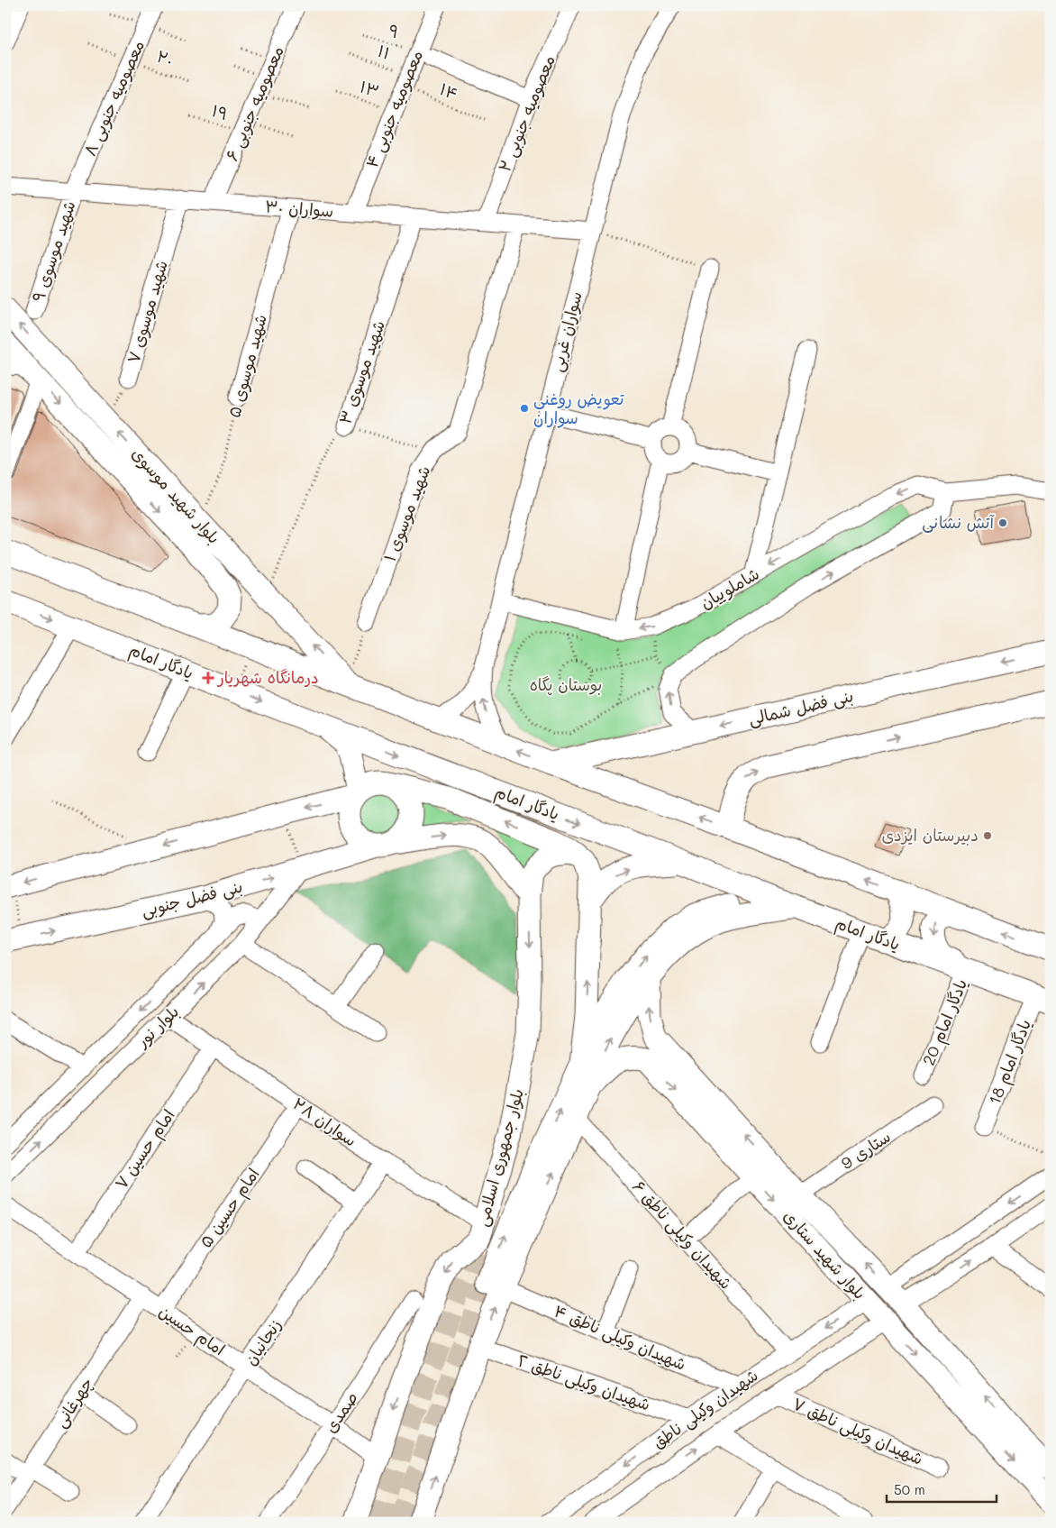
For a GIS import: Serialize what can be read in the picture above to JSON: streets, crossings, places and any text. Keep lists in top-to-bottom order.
{
  "streets": {
    "main road": [
      "بلوار شهید موسوی",
      "یادگار امام",
      "بنی فضل شمالی",
      "بنی فضل جنوبی",
      "بلوار جمهوری اسلامی",
      "بلوار شهید ستاری"
    ],
    "street": [
      "معصومیه جنوبی ۸",
      "معصومیه جنوبی ۶",
      "معصومیه جنوبی ۴",
      "معصومیه جنوبی ۲",
      "سواران ۳۰",
      "شهید موسوی ۹",
      "شهید موسوی ۷",
      "سواران غربی",
      "شهید موسوی ۵",
      "شهید موسوی ۳",
      "شهید موسوی ۱",
      "شاملوییان",
      "یادگار امام 20",
      "بلوار نور",
      "یادگار امام 18",
      "سواران ۲۸",
      "امام حسین ۷",
      "ستاری 9",
      "امام حسین ۵",
      "شهیدان وکیلی ناطق ۶",
      "امام حسین",
      "شهیدان وکیلی ناطق ۴",
      "زنجانیان",
      "شهیدان وکیلی ناطق ٢",
      "چهرغانی",
      "شهیدان وکیلی ناطق",
      "صمدی",
      "شهیدان وکیلی ناطق ۷"
    ],
    "path": [
      "۹",
      "۱۱",
      "۲۰",
      "۱۳",
      "۱۴",
      "۱۹"
    ]
  },
  "crossings": [
    ["۹", "معصومیه جنوبی ۴"],
    ["۱۱", "۱۴"],
    ["۱۱", "معصومیه جنوبی ۴"],
    ["۲۰", "معصومیه جنوبی ۸"],
    ["۱۳", "معصومیه جنوبی ۴"],
    ["۱۴", "معصومیه جنوبی ۴"],
    ["معصومیه جنوبی ۸", "سواران ۳۰"],
    ["معصومیه جنوبی ۸", "شهید موسوی ۹"],
    ["معصومیه جنوبی ۶", "۱۹"],
    ["معصومیه جنوبی ۶", "سواران ۳۰"],
    ["معصومیه جنوبی ۴", "سواران ۳۰"],
    ["معصومیه جنوبی ۲", "سواران ۳۰"],
    ["سواران ۳۰", "شهید موسوی ۹"],
    ["سواران ۳۰", "شهید موسوی ۷"],
    ["سواران ۳۰", "سواران غربی"],
    ["سواران ۳۰", "شهید موسوی ۵"],
    ["سواران ۳۰", "شهید موسوی ۳"],
    ["سواران ۳۰", "شهید موسوی ۱"],
    ["شهید موسوی ۷", "بلوار شهید موسوی"],
    ["سواران غربی", "شاملوییان"],
    ["شهید موسوی ۵", "بلوار شهید موسوی"],
    ["شهید موسوی ۳", "بلوار شهید موسوی"],
    ["یادگار امام", "یادگار امام 20"],
    ["یادگار امام", "یادگار امام 18"],
    ["یادگار امام", "بلوار جمهوری اسلامی"],
    ["بنی فضل جنوبی", "بلوار نور"],
    ["بلوار نور", "سواران ۲۸"],
    ["سواران ۲۸", "امام حسین ۷"],
    ["سواران ۲۸", "بلوار جمهوری اسلامی"],
    ["سواران ۲۸", "امام حسین ۵"],
    ["سواران ۲۸", "زنجانیان"],
    ["امام حسین ۷", "امام حسین"],
    ["ستاری 9", "بلوار شهید ستاری"],
    ["بلوار جمهوری اسلامی", "شهیدان وکیلی ناطق ۶"],
    ["بلوار جمهوری اسلامی", "بلوار شهید ستاری"],
    ["بلوار جمهوری اسلامی", "امام حسین"],
    ["بلوار جمهوری اسلامی", "شهیدان وکیلی ناطق ۴"],
    ["بلوار جمهوری اسلامی", "شهیدان وکیلی ناطق ٢"],
    ["امام حسین ۵", "امام حسین"],
    ["شهیدان وکیلی ناطق ۶", "شهیدان وکیلی ناطق"],
    ["بلوار شهید ستاری", "شهیدان وکیلی ناطق"],
    ["امام حسین", "زنجانیان"],
    ["امام حسین", "چهرغانی"],
    ["امام حسین", "صمدی"],
    ["شهیدان وکیلی ناطق ۴", "شهیدان وکیلی ناطق"],
    ["شهیدان وکیلی ناطق ٢", "شهیدان وکیلی ناطق"],
    ["شهیدان وکیلی ناطق", "شهیدان وکیلی ناطق ۷"]
  ],
  "parks": ["بوستان پگاه"],
  "places": {
    "other": ["تعویض روغنی سواران", "آتش نشانی", "دبیرستان ایزدی"],
    "health": ["درمانگاه شهریار"]
  },
  "scale_bar": "50 m"
}
